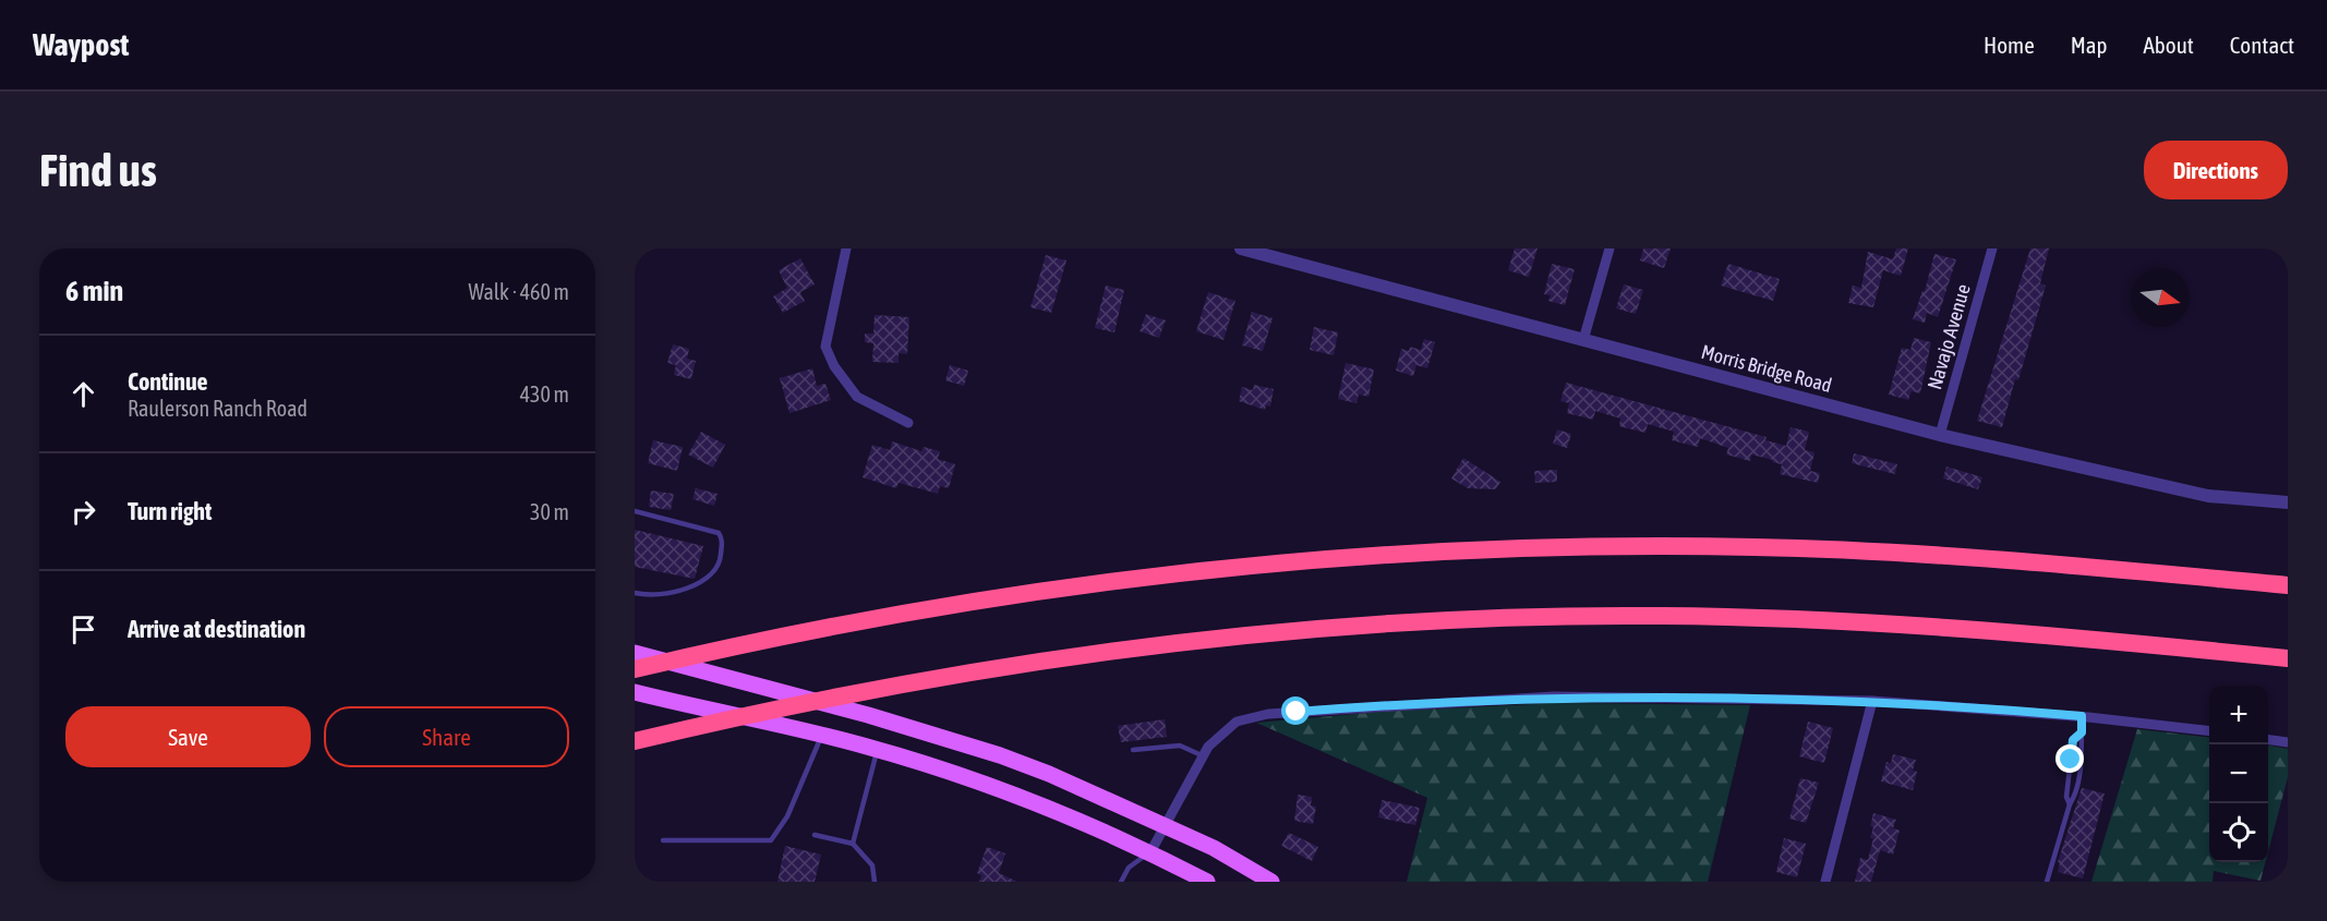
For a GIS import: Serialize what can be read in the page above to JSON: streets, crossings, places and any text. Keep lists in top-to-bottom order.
{
  "streets": {
    "street": ["Navajo Avenue", "Morris Bridge Road"]
  },
  "crossings": [
    ["Navajo Avenue", "Morris Bridge Road"]
  ],
  "north": "right",
  "page": {
    "header": "Waypost",
    "nav": [
      "Home",
      "Map",
      "About",
      "Contact"
    ],
    "buttons": [
      "Directions",
      ["Save", "Share"]
    ],
    "title": "Find us",
    "heading": ["6 min", "Walk · 460 m"],
    "list": [
      ["Continue", "Raulerson Ranch Road", "430 m"],
      ["Turn right", "30 m"],
      "Arrive at destination"
    ],
    "map_buttons": ["+", "−"]
  }
}
